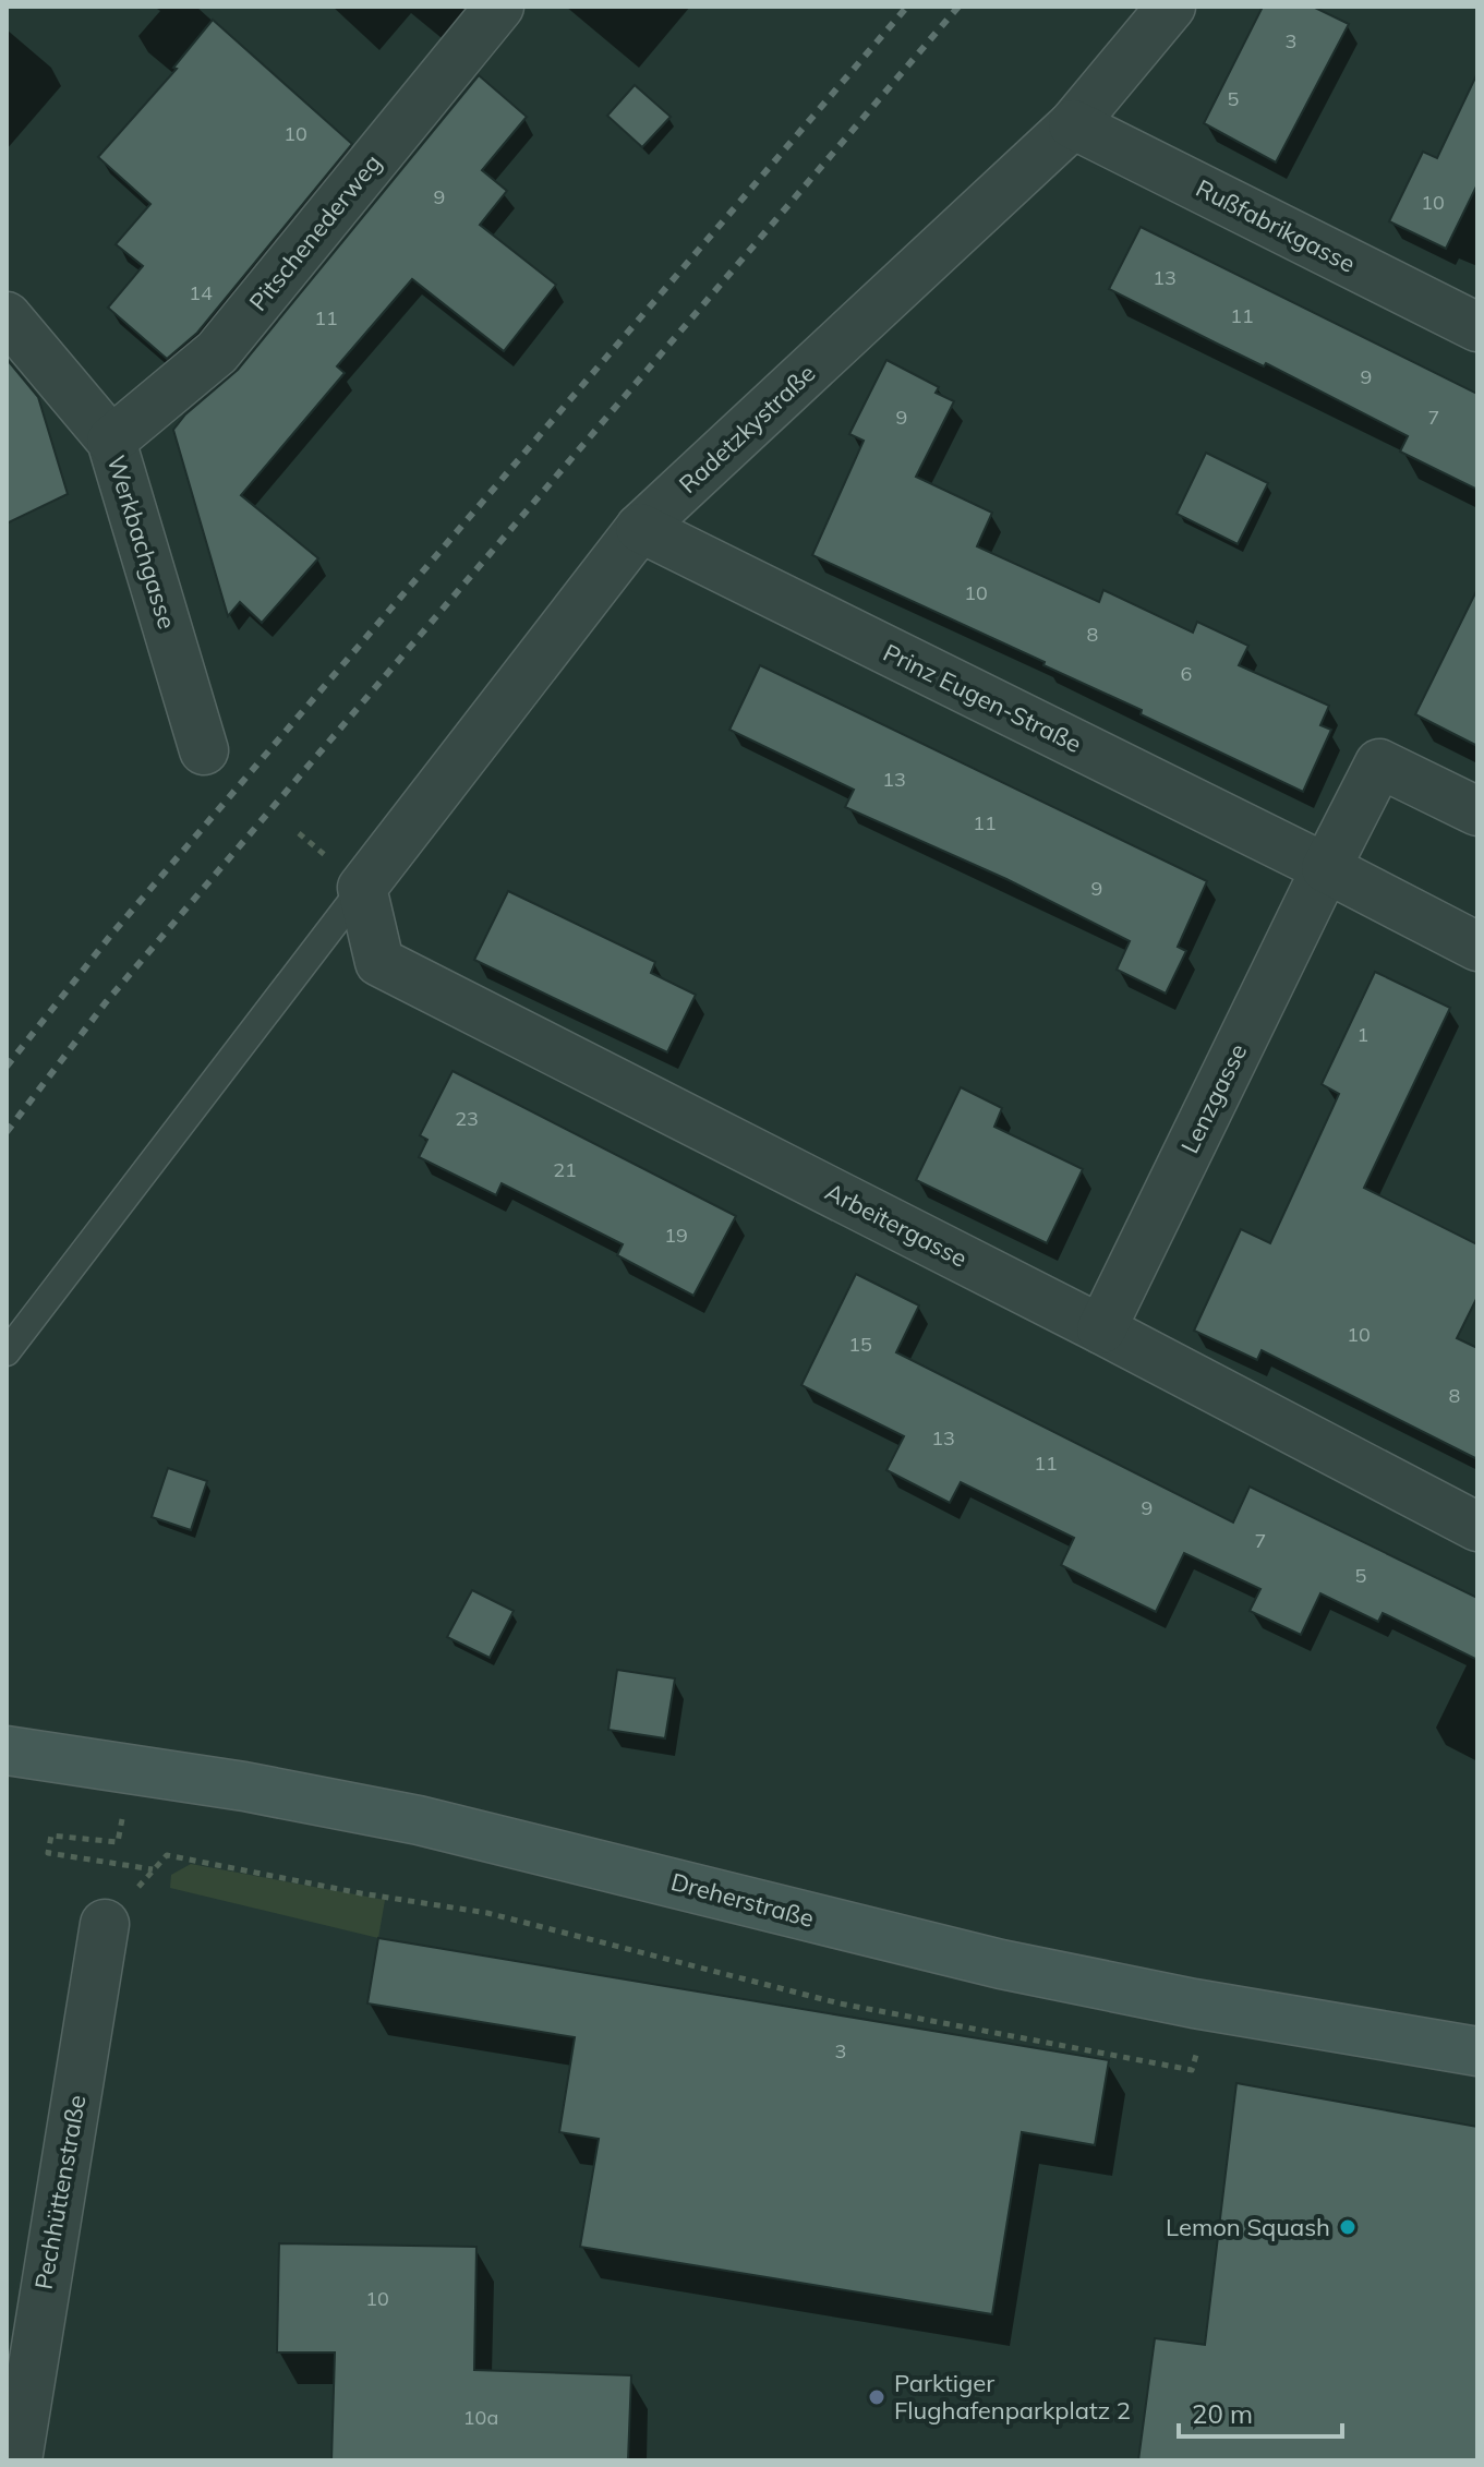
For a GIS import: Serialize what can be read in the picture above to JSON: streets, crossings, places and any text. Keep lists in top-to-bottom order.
{
  "streets": {
    "street": [
      "Rußfabrikgasse",
      "Pitschenederweg",
      "Radetzkystraße",
      "Werkbachgasse",
      "Prinz Eugen-Straße",
      "Lenzgasse",
      "Arbeitergasse",
      "Dreherstraße",
      "Pechhüttenstraße"
    ]
  },
  "crossings": [
    ["Rußfabrikgasse", "Radetzkystraße"],
    ["Pitschenederweg", "Werkbachgasse"],
    ["Radetzkystraße", "Prinz Eugen-Straße"],
    ["Radetzkystraße", "Arbeitergasse"],
    ["Prinz Eugen-Straße", "Lenzgasse"],
    ["Lenzgasse", "Arbeitergasse"]
  ],
  "places": ["Lemon Squash", "Parktiger Flughafenparkplatz 2"],
  "house_numbers": [
    "3",
    "5",
    "10",
    "9",
    "10",
    "13",
    "14",
    "11",
    "11",
    "9",
    "9",
    "7",
    "10",
    "8",
    "6",
    "13",
    "11",
    "9",
    "1",
    "23",
    "21",
    "19",
    "10",
    "15",
    "8",
    "13",
    "11",
    "9",
    "7",
    "5",
    "3",
    "10",
    "10a"
  ],
  "scale_bar": "20 m"
}
